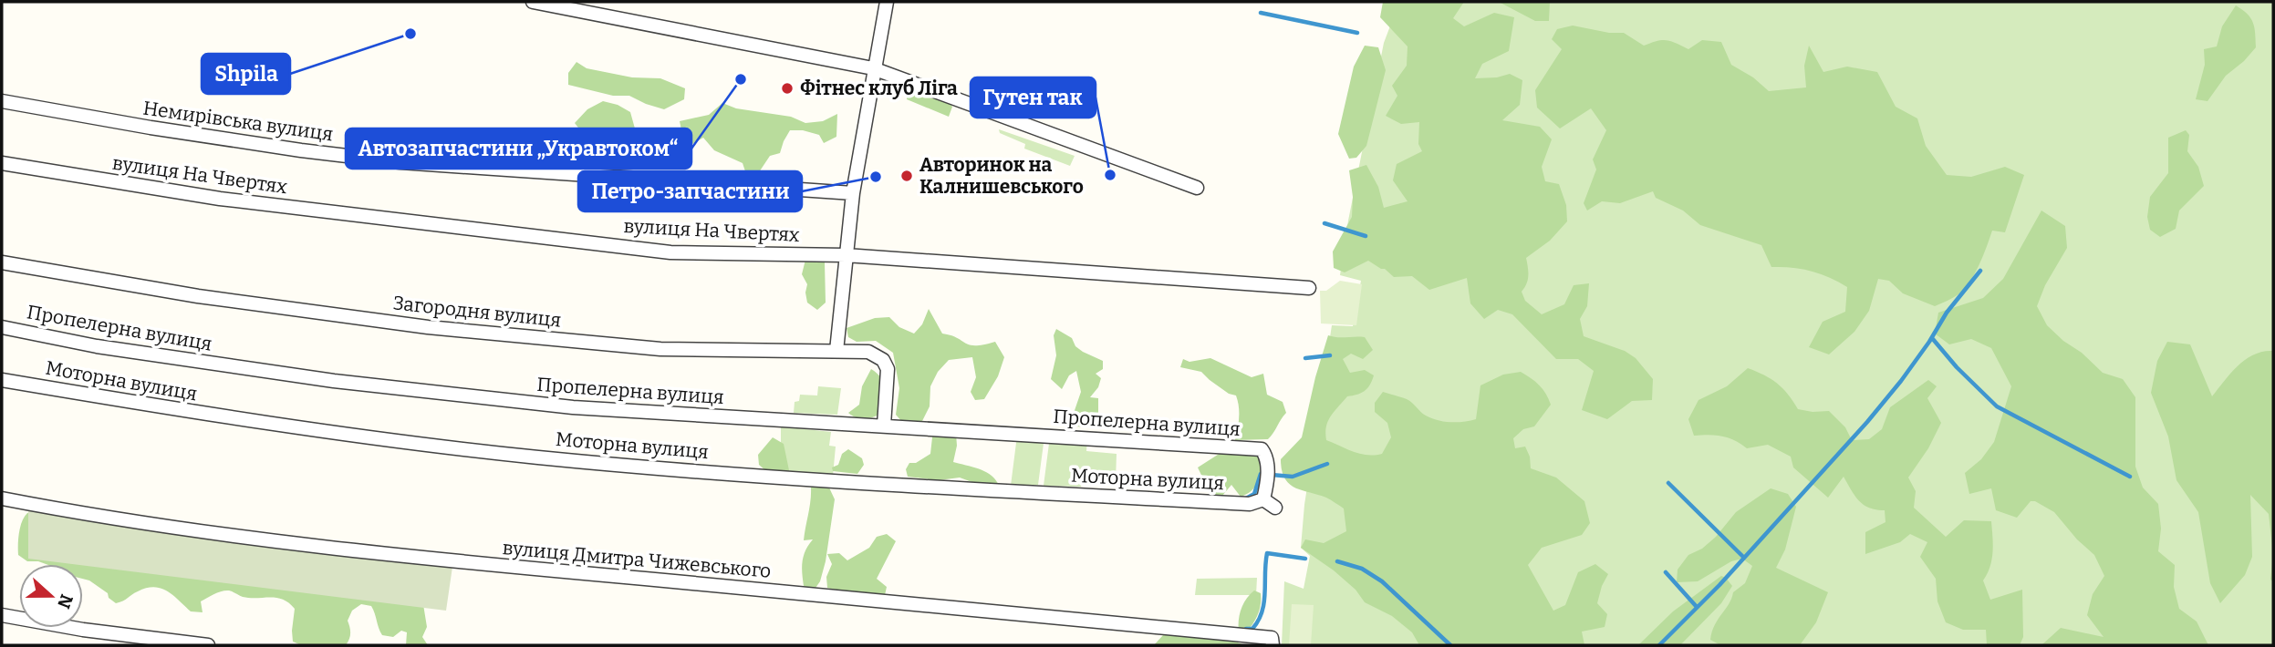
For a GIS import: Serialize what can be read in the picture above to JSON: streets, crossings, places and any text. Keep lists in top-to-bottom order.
{
  "streets": {
    "street": [
      "Немирівська вулиця",
      "вулиця На Чвертях",
      "Загородня вулиця",
      "Пропелерна вулиця",
      "Моторна вулиця",
      "вулиця Дмитра Чижевського"
    ]
  },
  "crossings": [
    ["Загородня вулиця", "Пропелерна вулиця"],
    ["Пропелерна вулиця", "Моторна вулиця"]
  ],
  "places": [
    "Shpila",
    "Автозапчастини „Укравтоком“",
    "Фітнес клуб Ліга",
    "Гутен так",
    "Авторинок на Калнишевського",
    "Петро-запчастини"
  ],
  "north": "right"
}
